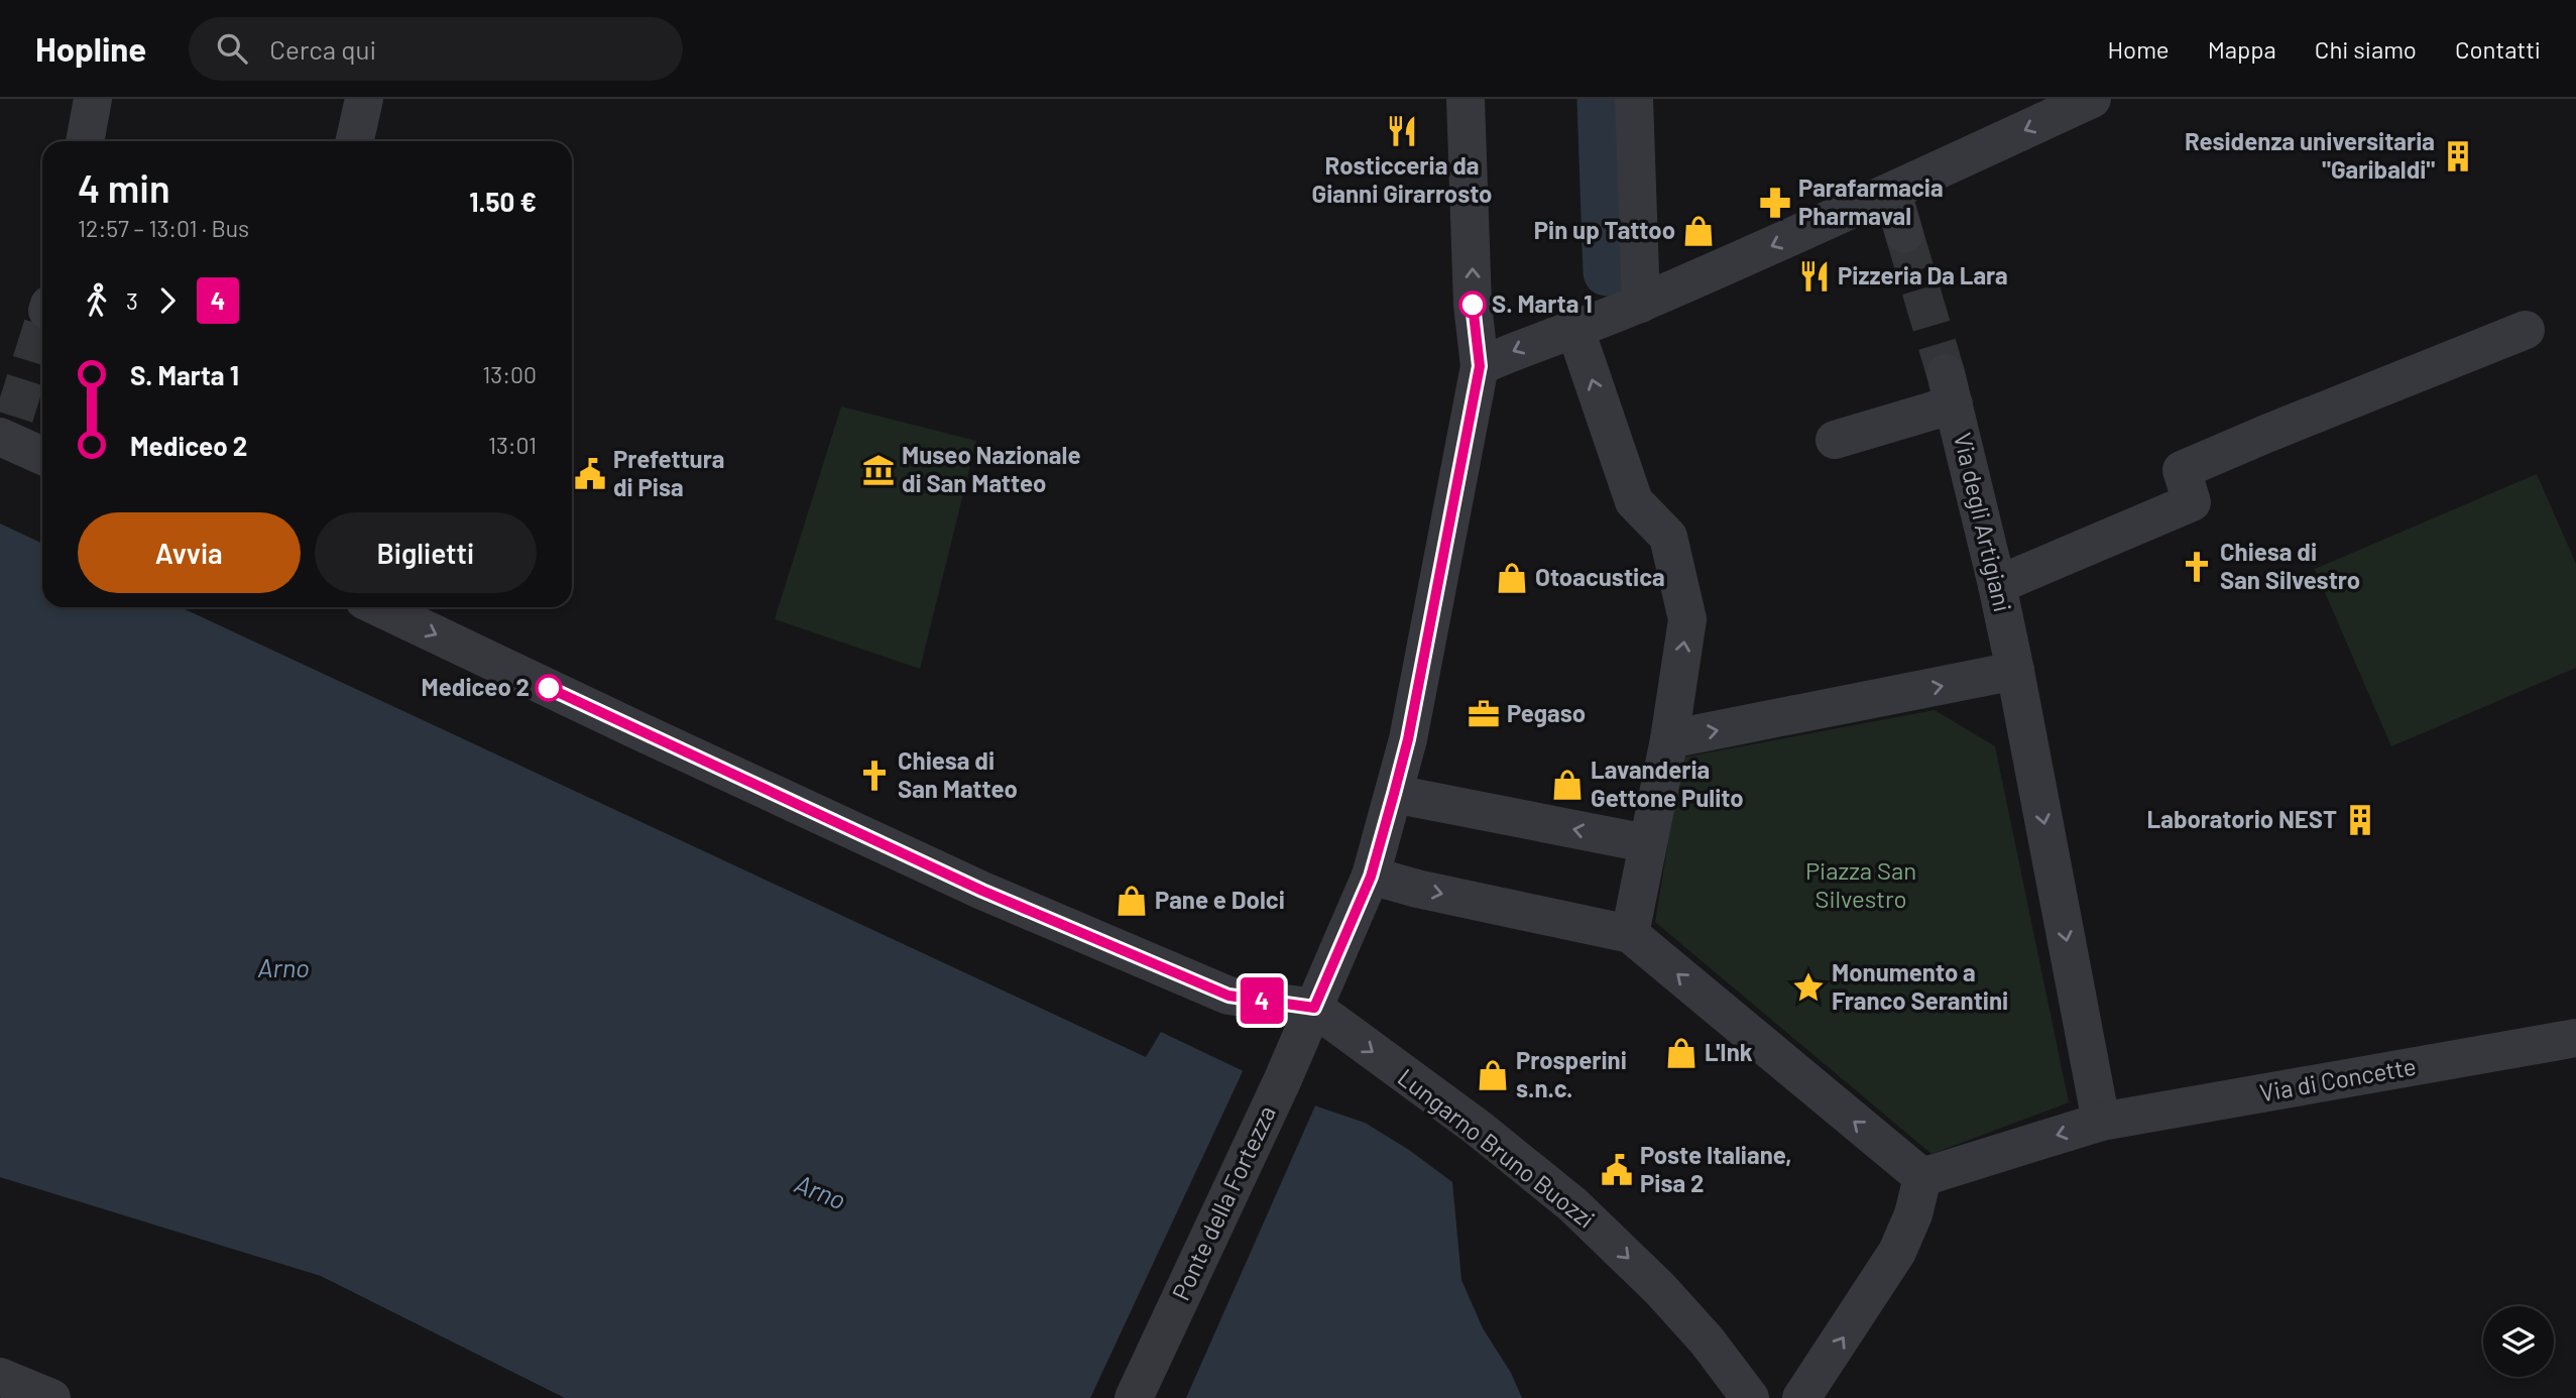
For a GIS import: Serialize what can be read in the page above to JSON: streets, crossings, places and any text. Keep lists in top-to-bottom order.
{
  "streets": {
    "street": [
      "Via degli Artigiani",
      "Via di Concette",
      "Lungarno Bruno Buozzi",
      "Ponte della Fortezza"
    ]
  },
  "crossings": [
    ["Lungarno Bruno Buozzi", "Ponte della Fortezza"]
  ],
  "water": ["Arno"],
  "parks": ["Piazza San Silvestro"],
  "places": {
    "restaurant": ["Rosticceria da Gianni Girarrosto", "Pizzeria Da Lara"],
    "building": ["Residenza universitaria \"Garibaldi\"", "Laboratorio NEST"],
    "pharmacy": ["Parafarmacia Pharmaval"],
    "shop": [
      "Pin up Tattoo",
      "Otoacustica",
      "Lavanderia Gettone Pulito",
      "Pane e Dolci",
      "L'Ink",
      "Prosperini s.n.c."
    ],
    "other": ["S. Marta 1", "Mediceo 2"],
    "museum": ["Museo Nazionale di San Matteo"],
    "public building": ["Prefettura di Pisa", "Poste Italiane, Pisa 2"],
    "church": ["Chiesa di San Silvestro", "Chiesa di San Matteo"],
    "office": ["Pegaso"],
    "place": ["Monumento a Franco Serantini"]
  },
  "lines": ["bus line 4"],
  "page": {
    "header": "Hopline",
    "search": "Cerca qui",
    "nav": [
      "Home",
      "Mappa",
      "Chi siamo",
      "Contatti"
    ],
    "on_map": "4",
    "heading": ["4 min", "12:57 – 13:01 · Bus", "1.50 €"],
    "legs": ["3", "4"],
    "list": [
      {
        "name": "S. Marta 1",
        "value": "13:00"
      },
      {
        "name": "Mediceo 2",
        "value": "13:01"
      }
    ],
    "buttons": ["Avvia", "Biglietti"]
  }
}
